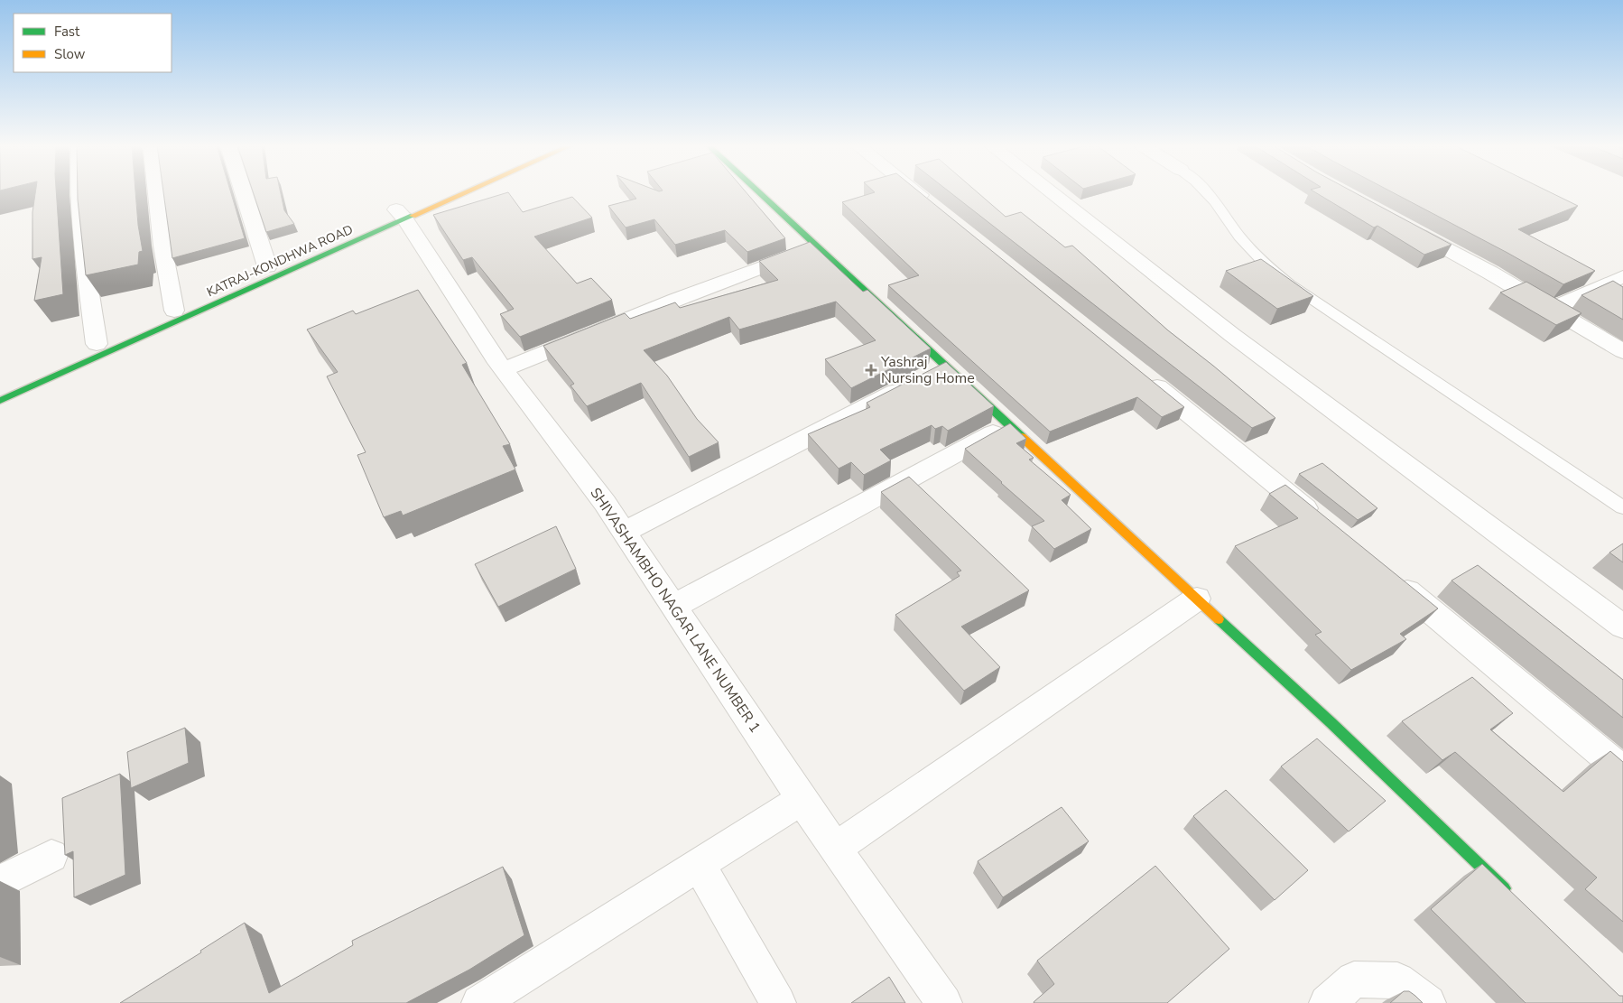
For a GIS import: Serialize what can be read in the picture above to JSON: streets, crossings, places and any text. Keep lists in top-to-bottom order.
{
  "streets": {
    "main road": ["KATRAJ-KONDHWA ROAD"],
    "street": ["SHIVASHAMBHO NAGAR LANE NUMBER 1"]
  },
  "crossings": [
    ["KATRAJ-KONDHWA ROAD", "SHIVASHAMBHO NAGAR LANE NUMBER 1"]
  ],
  "places": {
    "health": ["Yashraj Nursing Home"]
  },
  "legend": ["Fast", "Slow"]
}
